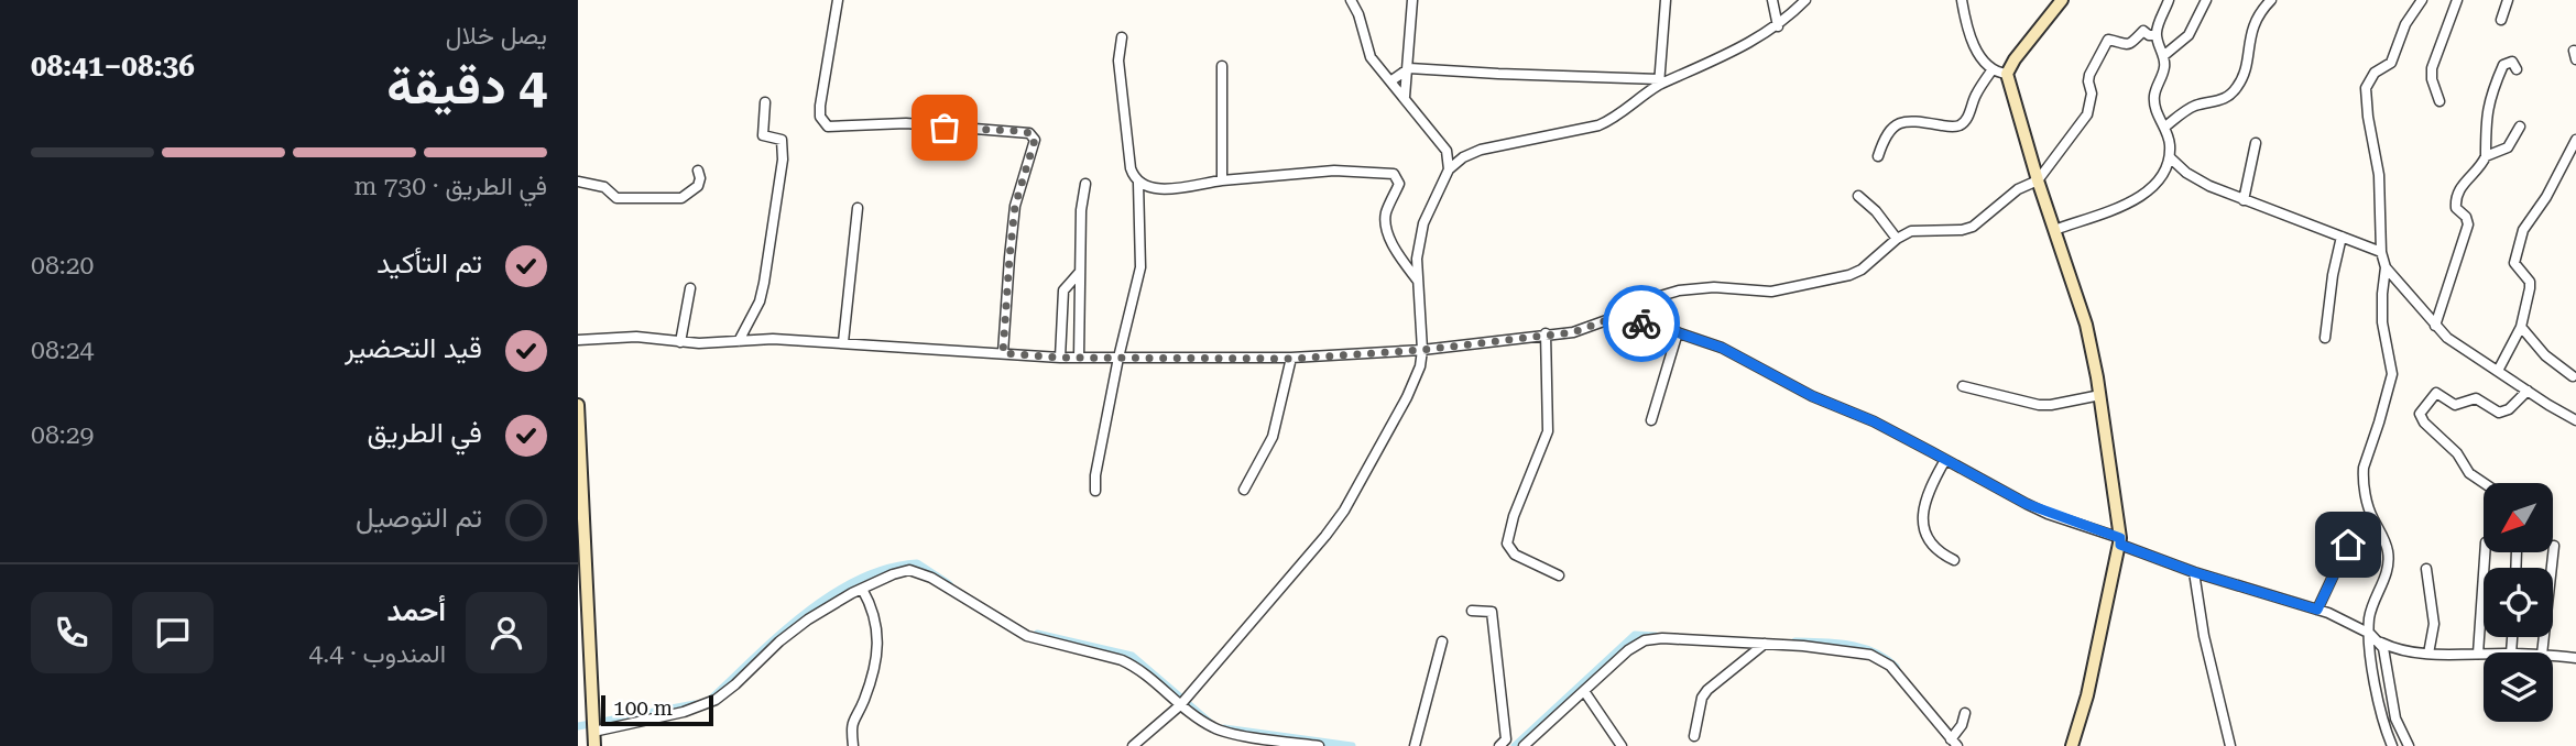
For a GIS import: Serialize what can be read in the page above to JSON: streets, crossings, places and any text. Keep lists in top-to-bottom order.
{
  "scale_bar": "100 m",
  "north": "bottom left",
  "page": {
    "heading": ["4 دقيقة", "يصل خلال", "08:36–08:41"],
    "panel": ["أحمد", "المندوب · 4.4"],
    "bar": "في الطريق · 730 m",
    "list": [
      ["تم التأكيد", "08:20"],
      ["قيد التحضير", "08:24"],
      ["في الطريق", "08:29"],
      "تم التوصيل"
    ],
    "scale": "100 m"
  }
}
